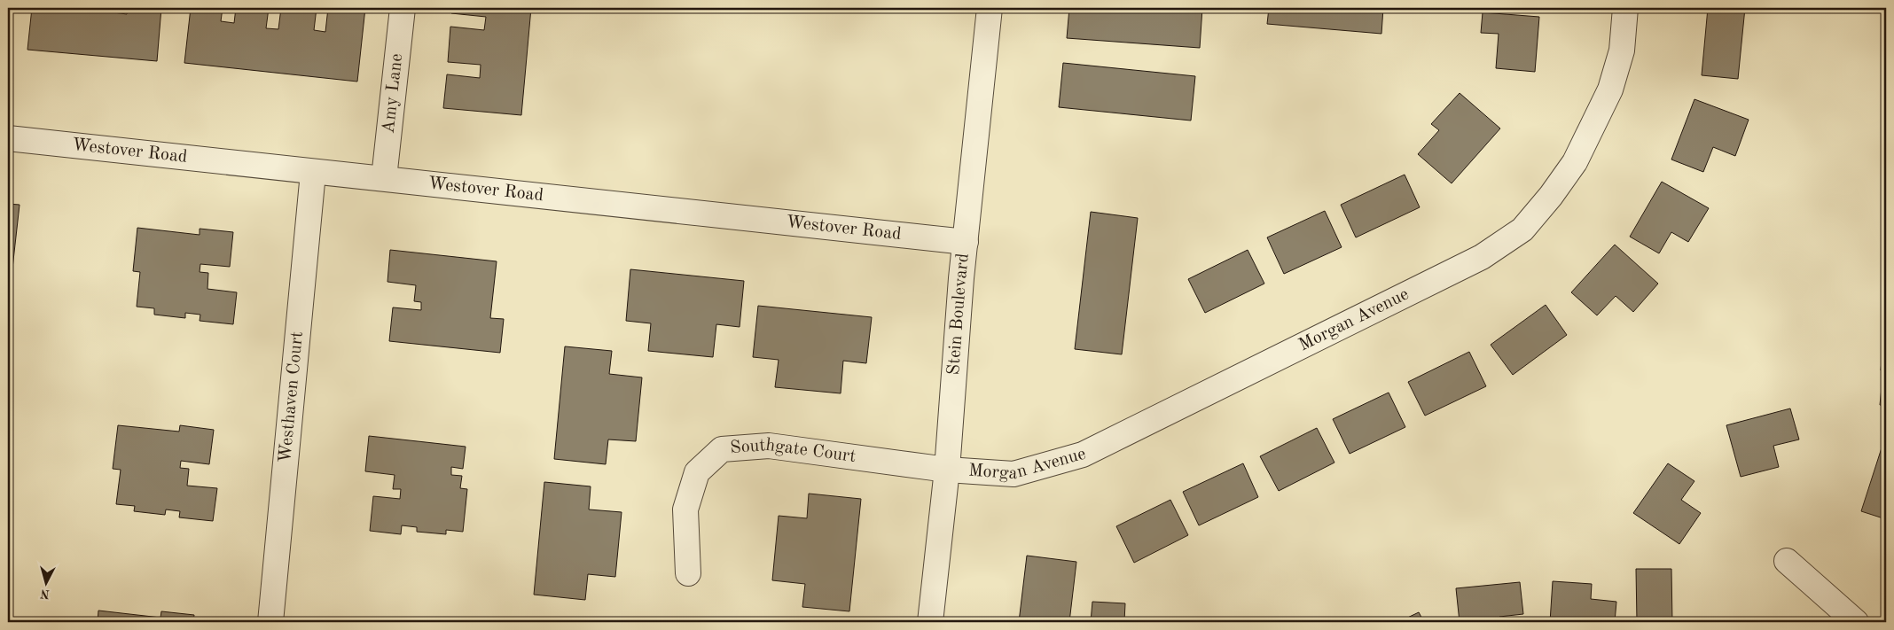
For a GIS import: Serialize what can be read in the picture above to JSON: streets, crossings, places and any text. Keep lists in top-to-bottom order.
{
  "streets": {
    "street": [
      "Amy Lane",
      "Westover Road",
      "Stein Boulevard",
      "Morgan Avenue",
      "Westhaven Court",
      "Southgate Court"
    ]
  },
  "crossings": [
    ["Amy Lane", "Westover Road"],
    ["Westover Road", "Stein Boulevard"],
    ["Westover Road", "Westhaven Court"],
    ["Stein Boulevard", "Morgan Avenue"],
    ["Stein Boulevard", "Southgate Court"],
    ["Morgan Avenue", "Southgate Court"]
  ],
  "north": "bottom"
}
